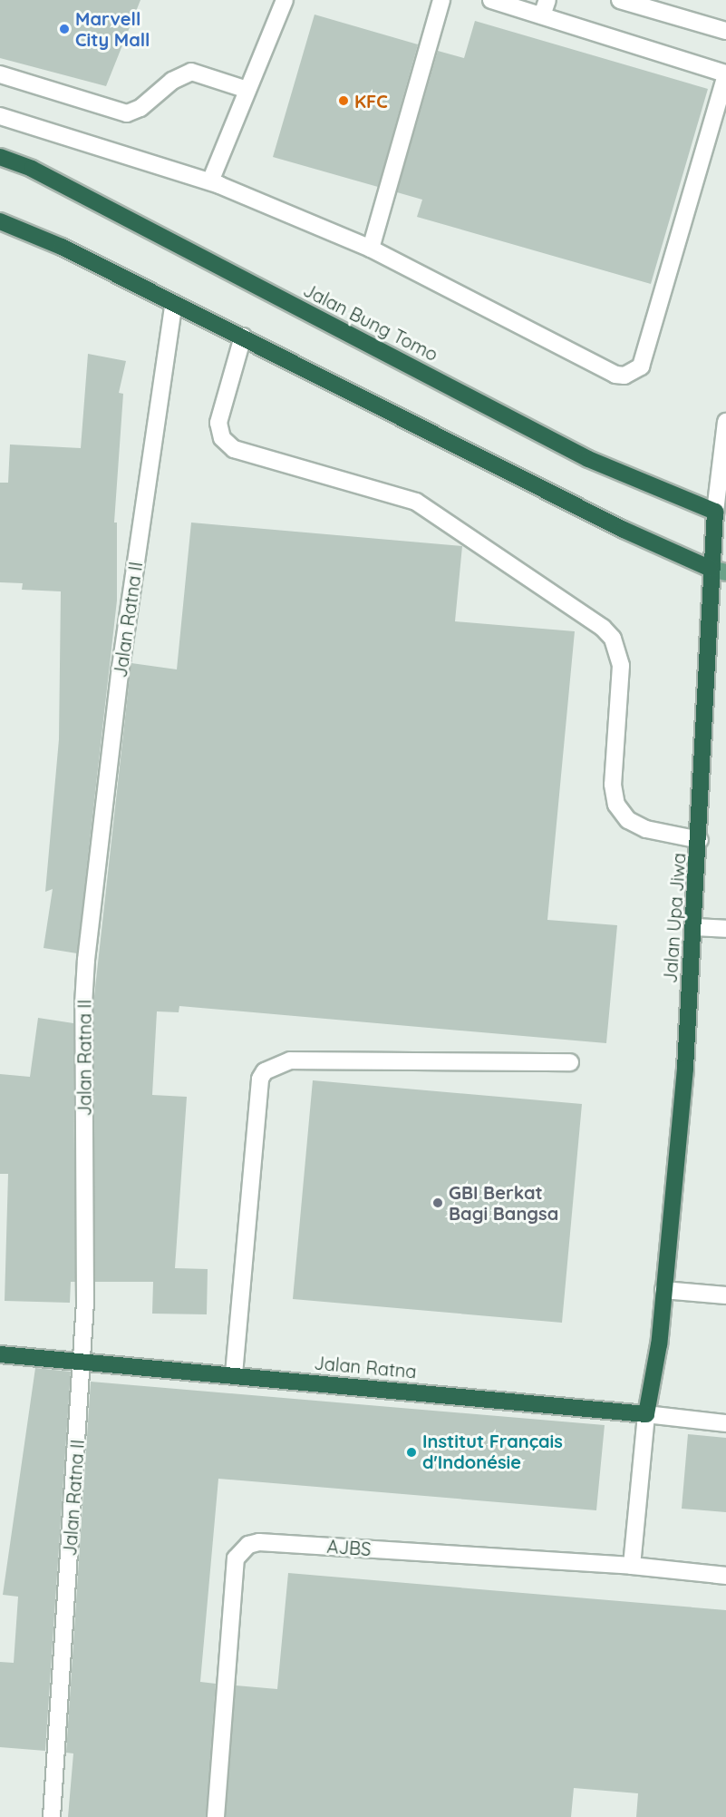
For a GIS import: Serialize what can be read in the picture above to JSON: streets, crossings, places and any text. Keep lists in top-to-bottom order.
{
  "streets": {
    "highway": ["Jalan Bung Tomo", "Jalan Upa Jiwa", "Jalan Ratna"],
    "street": ["Jalan Ratna II", "AJBS"]
  },
  "crossings": [
    ["Jalan Bung Tomo", "Jalan Upa Jiwa"],
    ["Jalan Ratna II", "Jalan Ratna"],
    ["Jalan Upa Jiwa", "Jalan Ratna"]
  ],
  "places": [
    "Marvell City Mall",
    "KFC",
    "GBI Berkat Bagi Bangsa",
    "Institut Français d'Indonésie"
  ]
}
